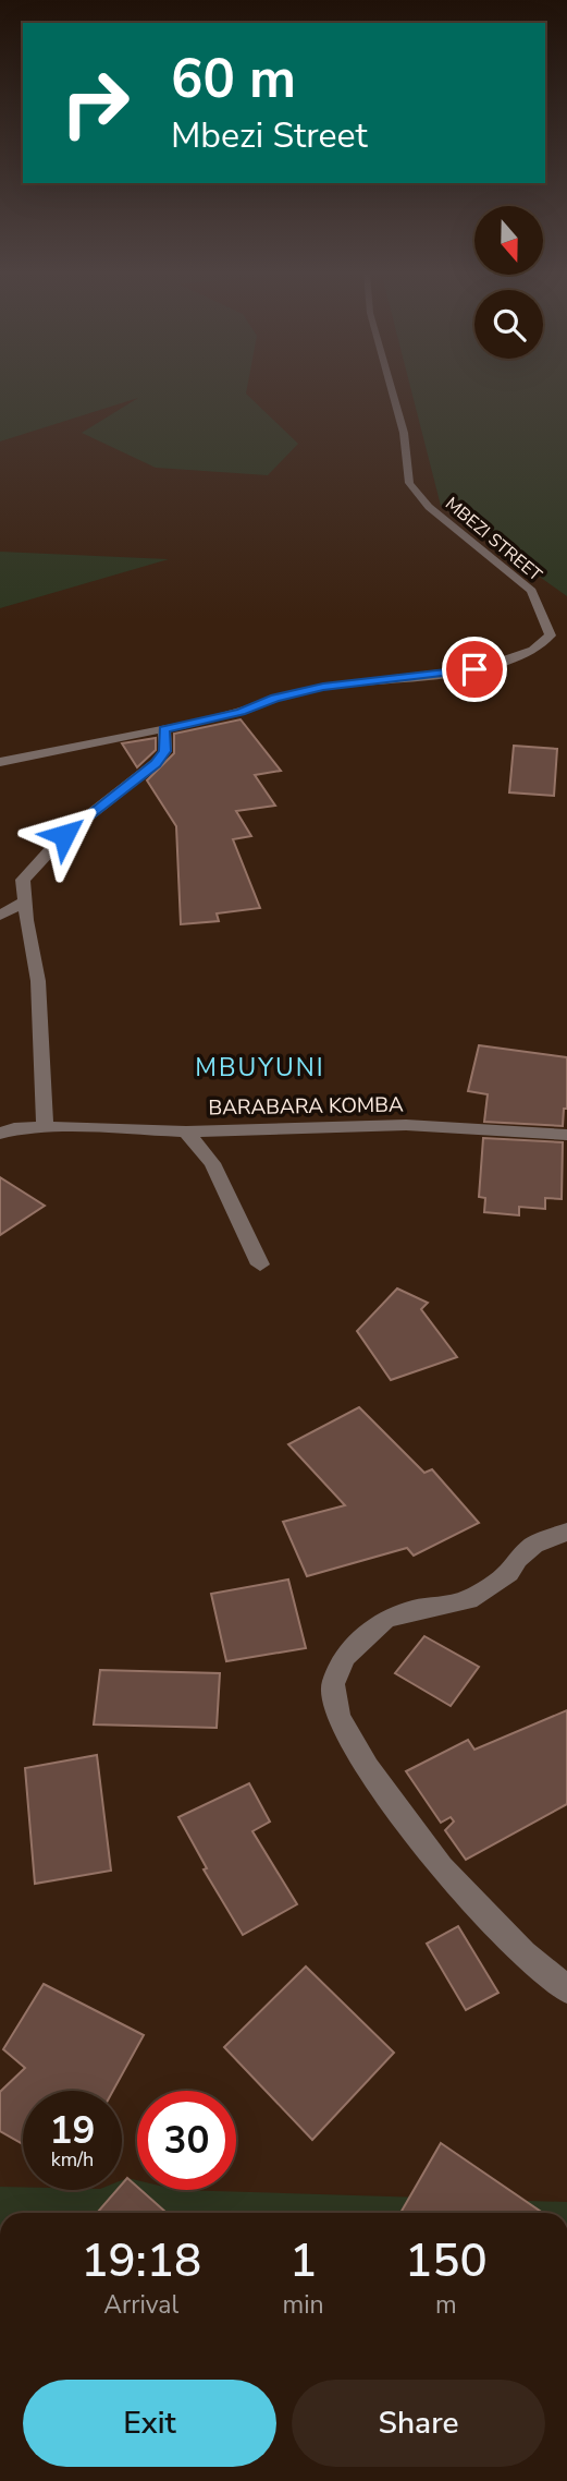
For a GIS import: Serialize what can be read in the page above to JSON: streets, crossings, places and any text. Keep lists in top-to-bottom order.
{
  "streets": {
    "street": ["MBEZI STREET", "BARABARA KOMBA"]
  },
  "districts": ["MBUYUNI"],
  "north": "bottom",
  "page": {
    "turn": ["60 m", "Mbezi Street"],
    "speed": "19 km/h",
    "limit": "30",
    "eta": [
      "19:18",
      "Arrival",
      "1",
      "min",
      "150",
      "m"
    ],
    "buttons": ["Exit", "Share"]
  }
}
